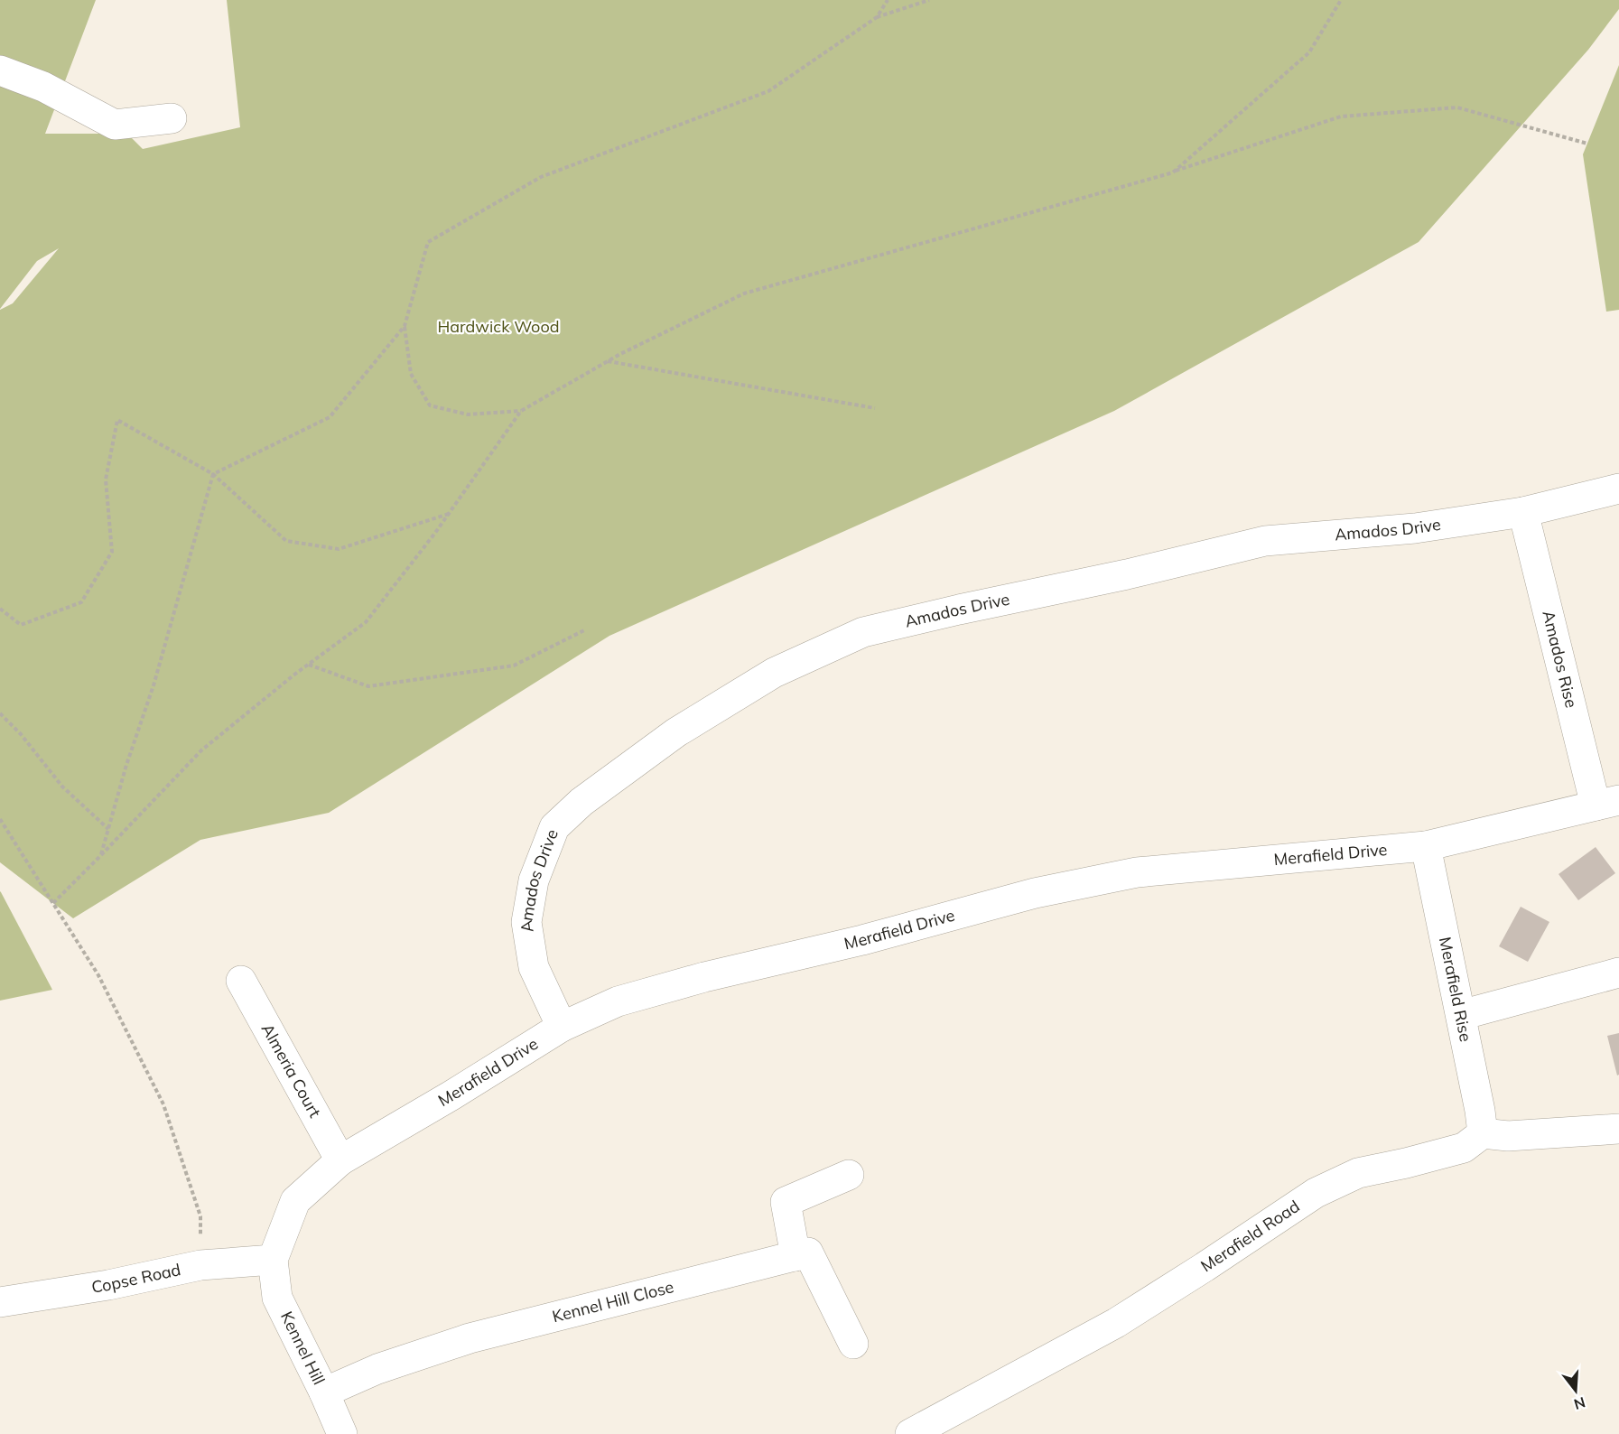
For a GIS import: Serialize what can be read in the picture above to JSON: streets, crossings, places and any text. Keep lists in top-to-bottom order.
{
  "streets": {
    "street": [
      "Amados Drive",
      "Amados Rise",
      "Merafield Drive",
      "Merafield Rise",
      "Almeria Court",
      "Merafield Road",
      "Copse Road",
      "Kennel Hill Close",
      "Kennel Hill"
    ]
  },
  "crossings": [
    ["Amados Drive", "Amados Rise"],
    ["Amados Drive", "Merafield Drive"],
    ["Amados Rise", "Merafield Drive"],
    ["Merafield Drive", "Merafield Rise"],
    ["Merafield Drive", "Almeria Court"],
    ["Merafield Drive", "Copse Road"],
    ["Merafield Drive", "Kennel Hill"],
    ["Merafield Rise", "Merafield Road"],
    ["Copse Road", "Kennel Hill"],
    ["Kennel Hill Close", "Kennel Hill"]
  ],
  "parks": ["Hardwick Wood"],
  "north": "bottom"
}
